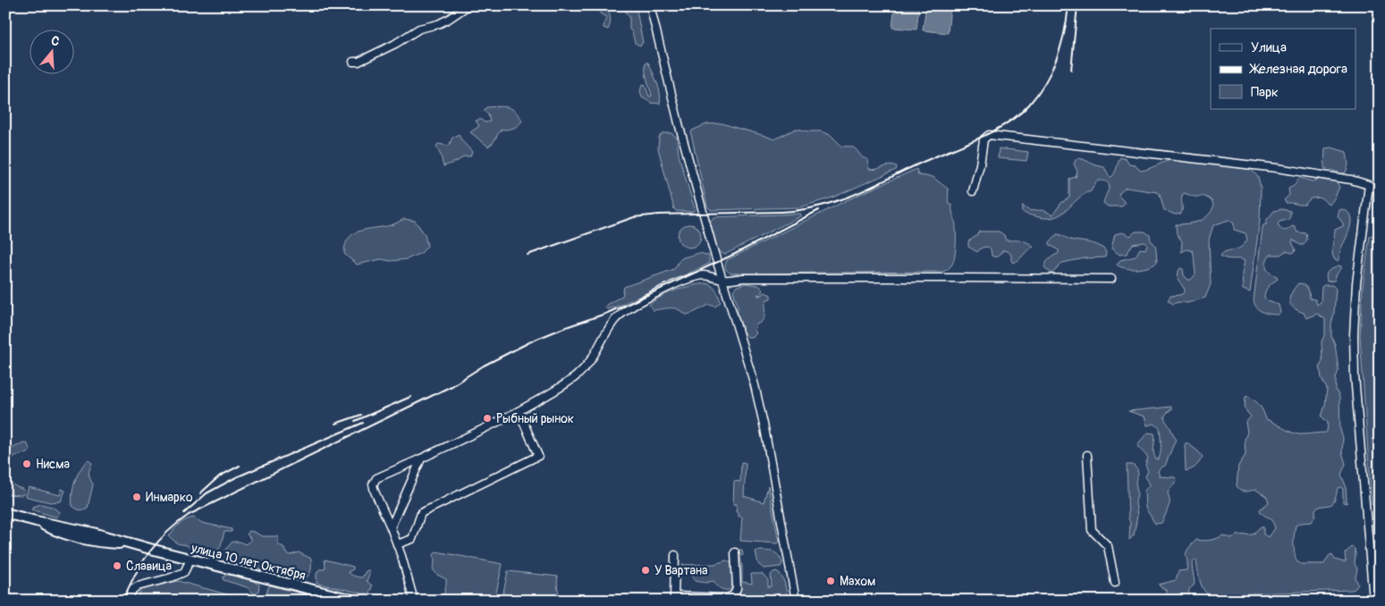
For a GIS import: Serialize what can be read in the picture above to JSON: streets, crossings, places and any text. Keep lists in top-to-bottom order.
{
  "streets": {
    "main road": ["улица 10 лет Октября"]
  },
  "places": [
    "Рыбный рынок",
    "Нисма",
    "Инмарко",
    "Славица",
    "У Вартана",
    "Махом"
  ],
  "legend": ["Улица", "Железная дорога", "Парк"],
  "north": "top"
}
